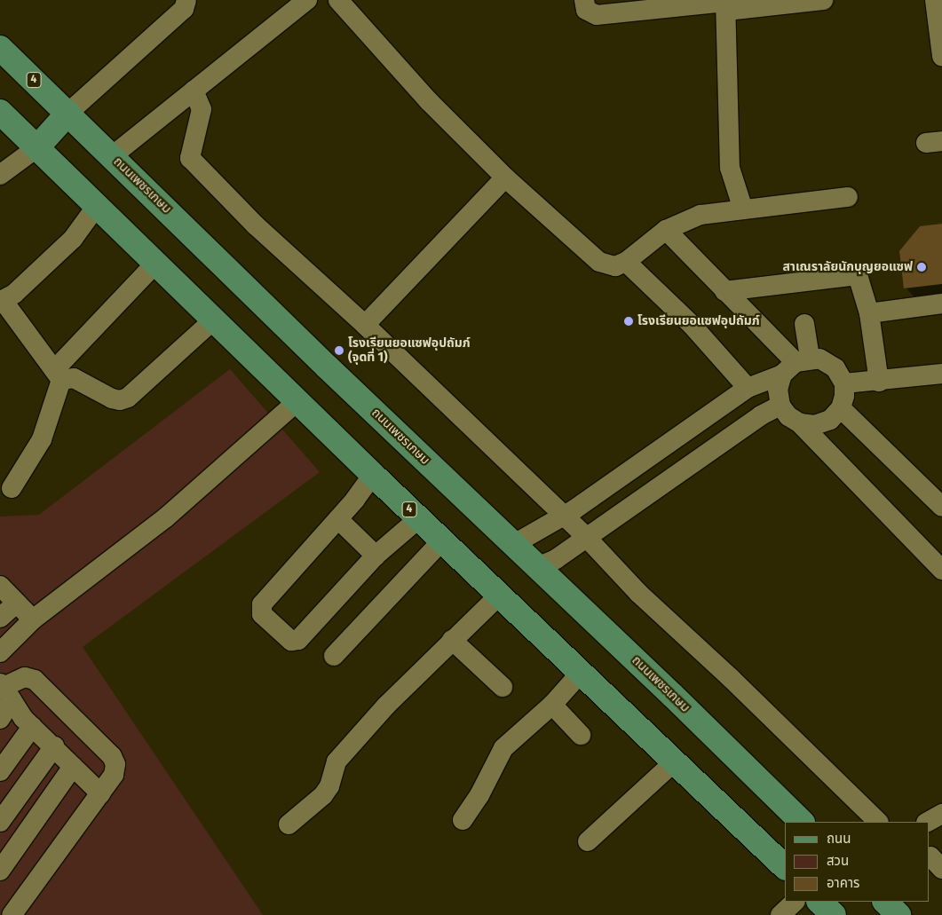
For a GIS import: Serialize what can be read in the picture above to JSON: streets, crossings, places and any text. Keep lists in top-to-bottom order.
{
  "streets": {
    "main road": ["4", "ถนนเพชรเกษม"]
  },
  "places": ["สาเณราลัยนักบุญยอแซฟ", "โรงเรียนยอแซฟอุปถัมภ์", "โรงเรียนยอแซฟอุปถัมภ์ (จุดที่ 1)"],
  "legend": ["ถนน", "สวน", "อาคาร"]
}
